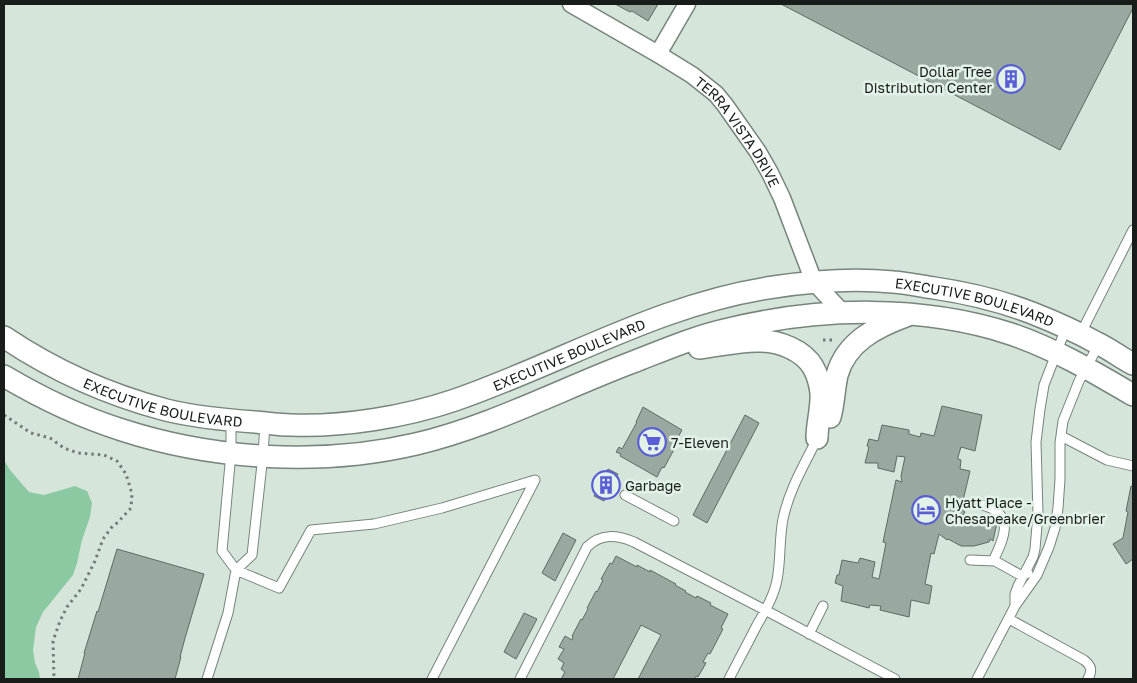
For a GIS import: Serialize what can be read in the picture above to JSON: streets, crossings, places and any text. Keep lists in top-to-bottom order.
{
  "streets": {
    "street": ["TERRA VISTA DRIVE", "EXECUTIVE BOULEVARD"]
  },
  "crossings": [
    ["TERRA VISTA DRIVE", "EXECUTIVE BOULEVARD"]
  ],
  "places": {
    "building": ["Dollar Tree Distribution Center", "Garbage"],
    "supermarket": ["7-Eleven"],
    "hotel": ["Hyatt Place - Chesapeake/Greenbrier"]
  }
}
